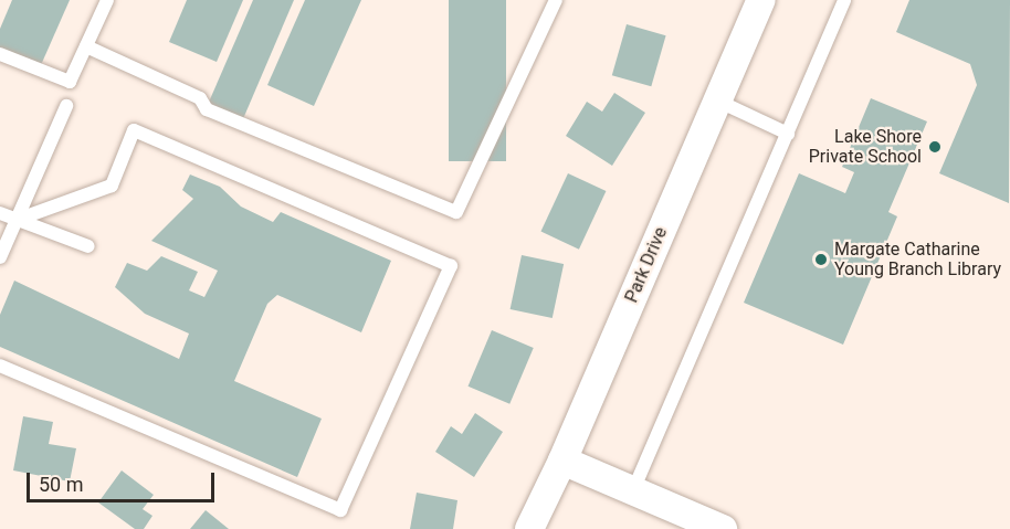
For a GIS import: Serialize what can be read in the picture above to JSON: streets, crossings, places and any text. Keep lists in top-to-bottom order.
{
  "streets": {
    "street": ["Park Drive"]
  },
  "places": ["Lake Shore Private School", "Margate Catharine Young Branch Library"],
  "scale_bar": "50 m"
}
